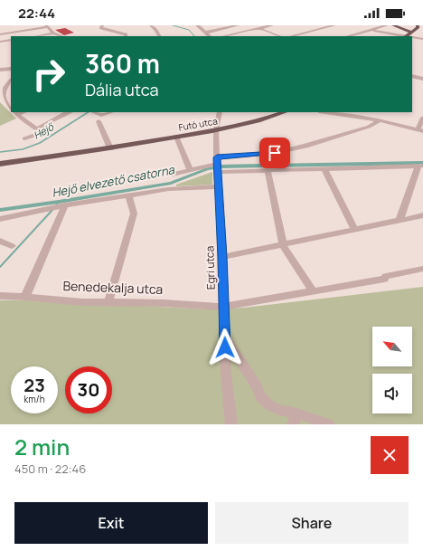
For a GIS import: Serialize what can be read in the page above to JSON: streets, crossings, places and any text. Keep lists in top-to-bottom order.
{
  "streets": {
    "main road": ["Futó utca"],
    "street": ["Egri utca", "Benedekalja utca"]
  },
  "crossings": [
    ["Futó utca", "Egri utca"],
    ["Egri utca", "Benedekalja utca"]
  ],
  "water": ["Hejő", "Hejő elvezető csatorna"],
  "north": "top left",
  "page": {
    "status": "22:44",
    "turn": ["360 m", "Dália utca"],
    "speed": "23 km/h",
    "limit": "30",
    "heading": ["2 min", "450 m · 22:46"],
    "buttons": ["Exit", "Share"]
  }
}
